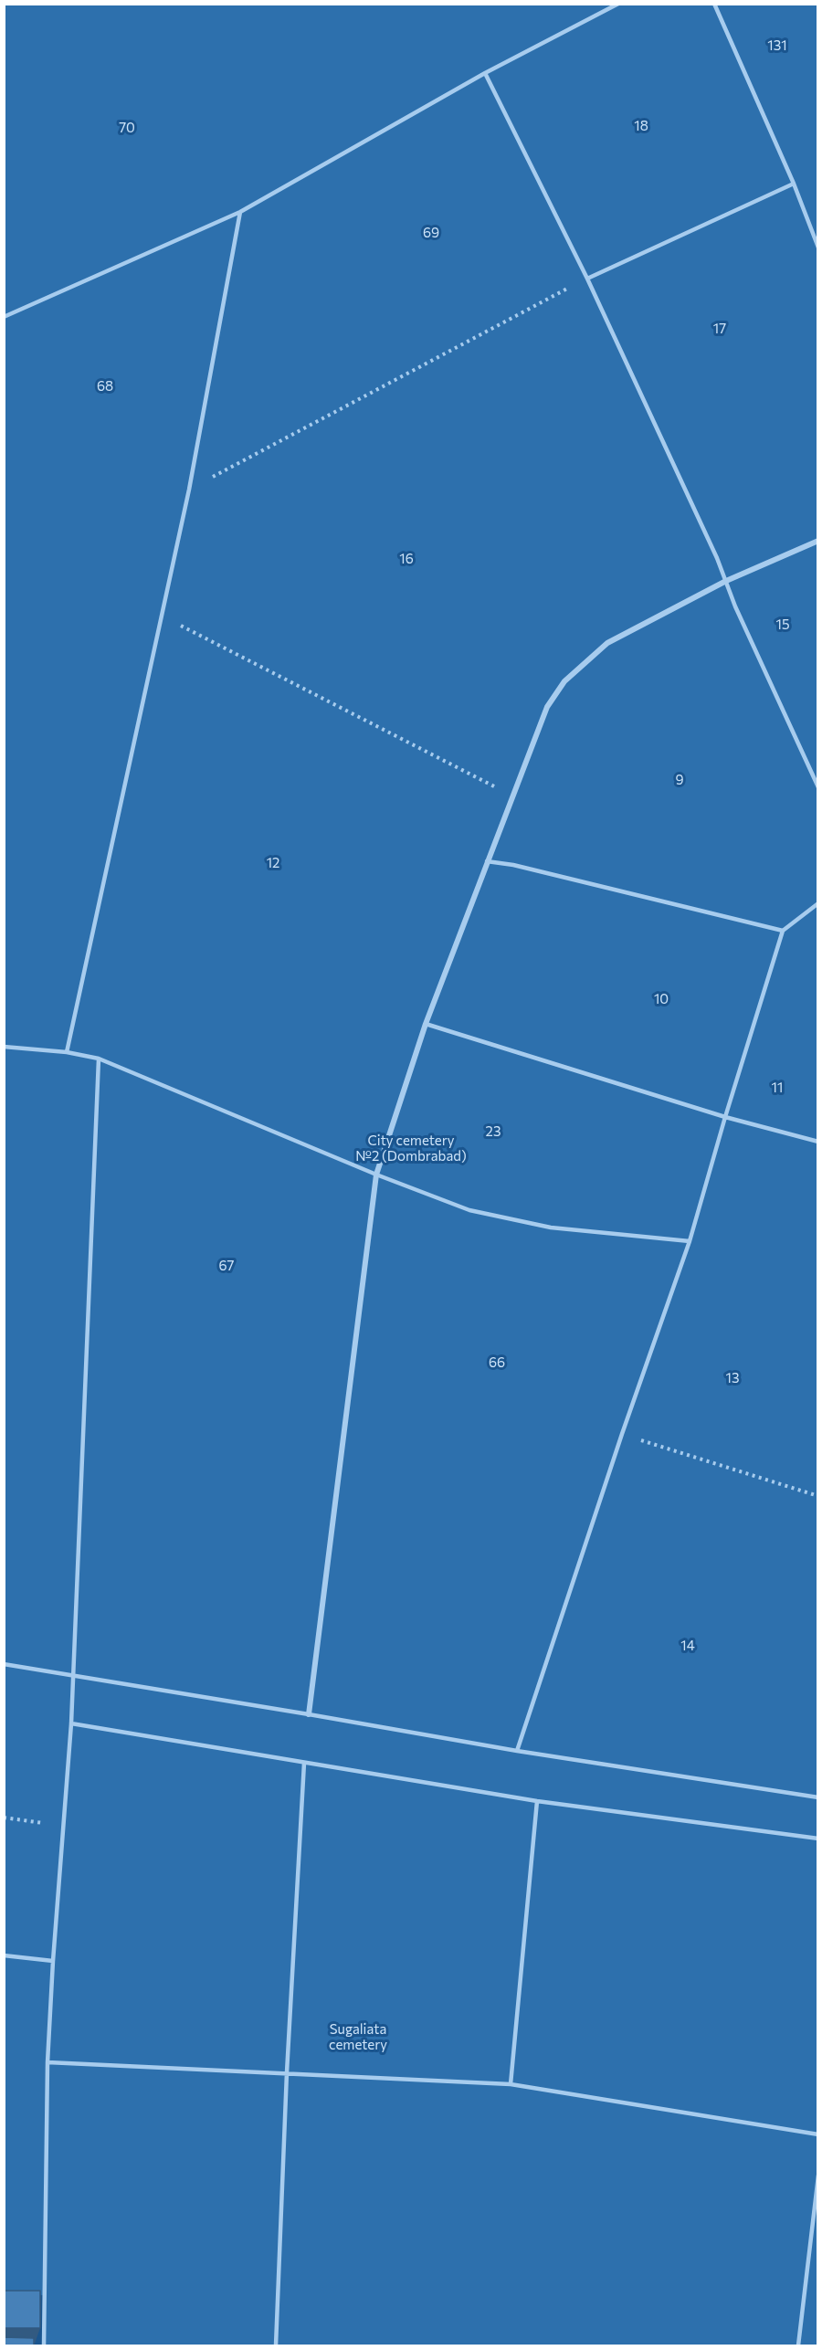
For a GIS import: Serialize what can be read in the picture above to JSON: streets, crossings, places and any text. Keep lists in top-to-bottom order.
{
  "parks": [
    "131",
    "18",
    "70",
    "69",
    "17",
    "68",
    "16",
    "15",
    "9",
    "12",
    "10",
    "11",
    "23",
    "City cemetery №2 (Dombrabad)",
    "67",
    "66",
    "13",
    "14",
    "Sugaliata cemetery"
  ]
}
